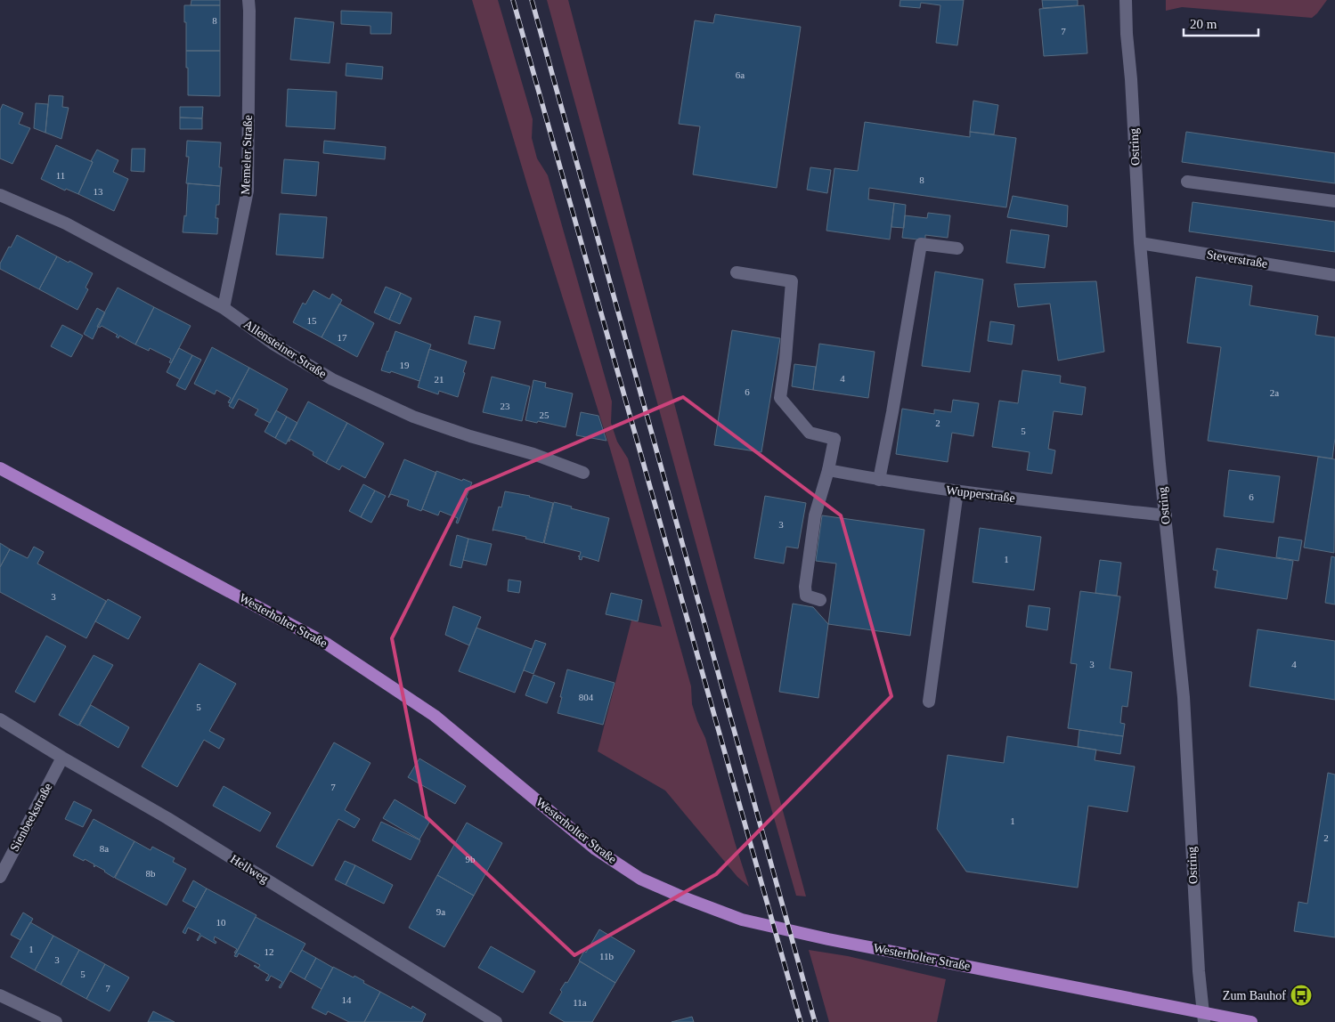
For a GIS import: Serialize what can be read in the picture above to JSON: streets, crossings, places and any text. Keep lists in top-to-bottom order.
{
  "streets": {
    "main road": ["Westerholter Straße"],
    "street": [
      "Ostring",
      "Memeler Straße",
      "Steverstraße",
      "Allensteiner Straße",
      "Wupperstraße",
      "Sienbeekstraße",
      "Hellweg"
    ]
  },
  "crossings": [
    ["Ostring", "Steverstraße"],
    ["Ostring", "Wupperstraße"],
    ["Ostring", "Westerholter Straße"],
    ["Memeler Straße", "Allensteiner Straße"],
    ["Sienbeekstraße", "Hellweg"]
  ],
  "places": {
    "bus stop": ["Zum Bauhof"]
  },
  "house_numbers": [
    "8",
    "7",
    "6a",
    "11",
    "8",
    "13",
    "15",
    "17",
    "19",
    "4",
    "21",
    "6",
    "2a",
    "23",
    "25",
    "2",
    "5",
    "6",
    "3",
    "1",
    "3",
    "3",
    "4",
    "804",
    "5",
    "7",
    "1",
    "2",
    "8a",
    "9b",
    "8b",
    "9a",
    "10",
    "1",
    "12",
    "11b",
    "3",
    "5",
    "7",
    "14",
    "11a"
  ],
  "scale_bar": "20 m"
}
